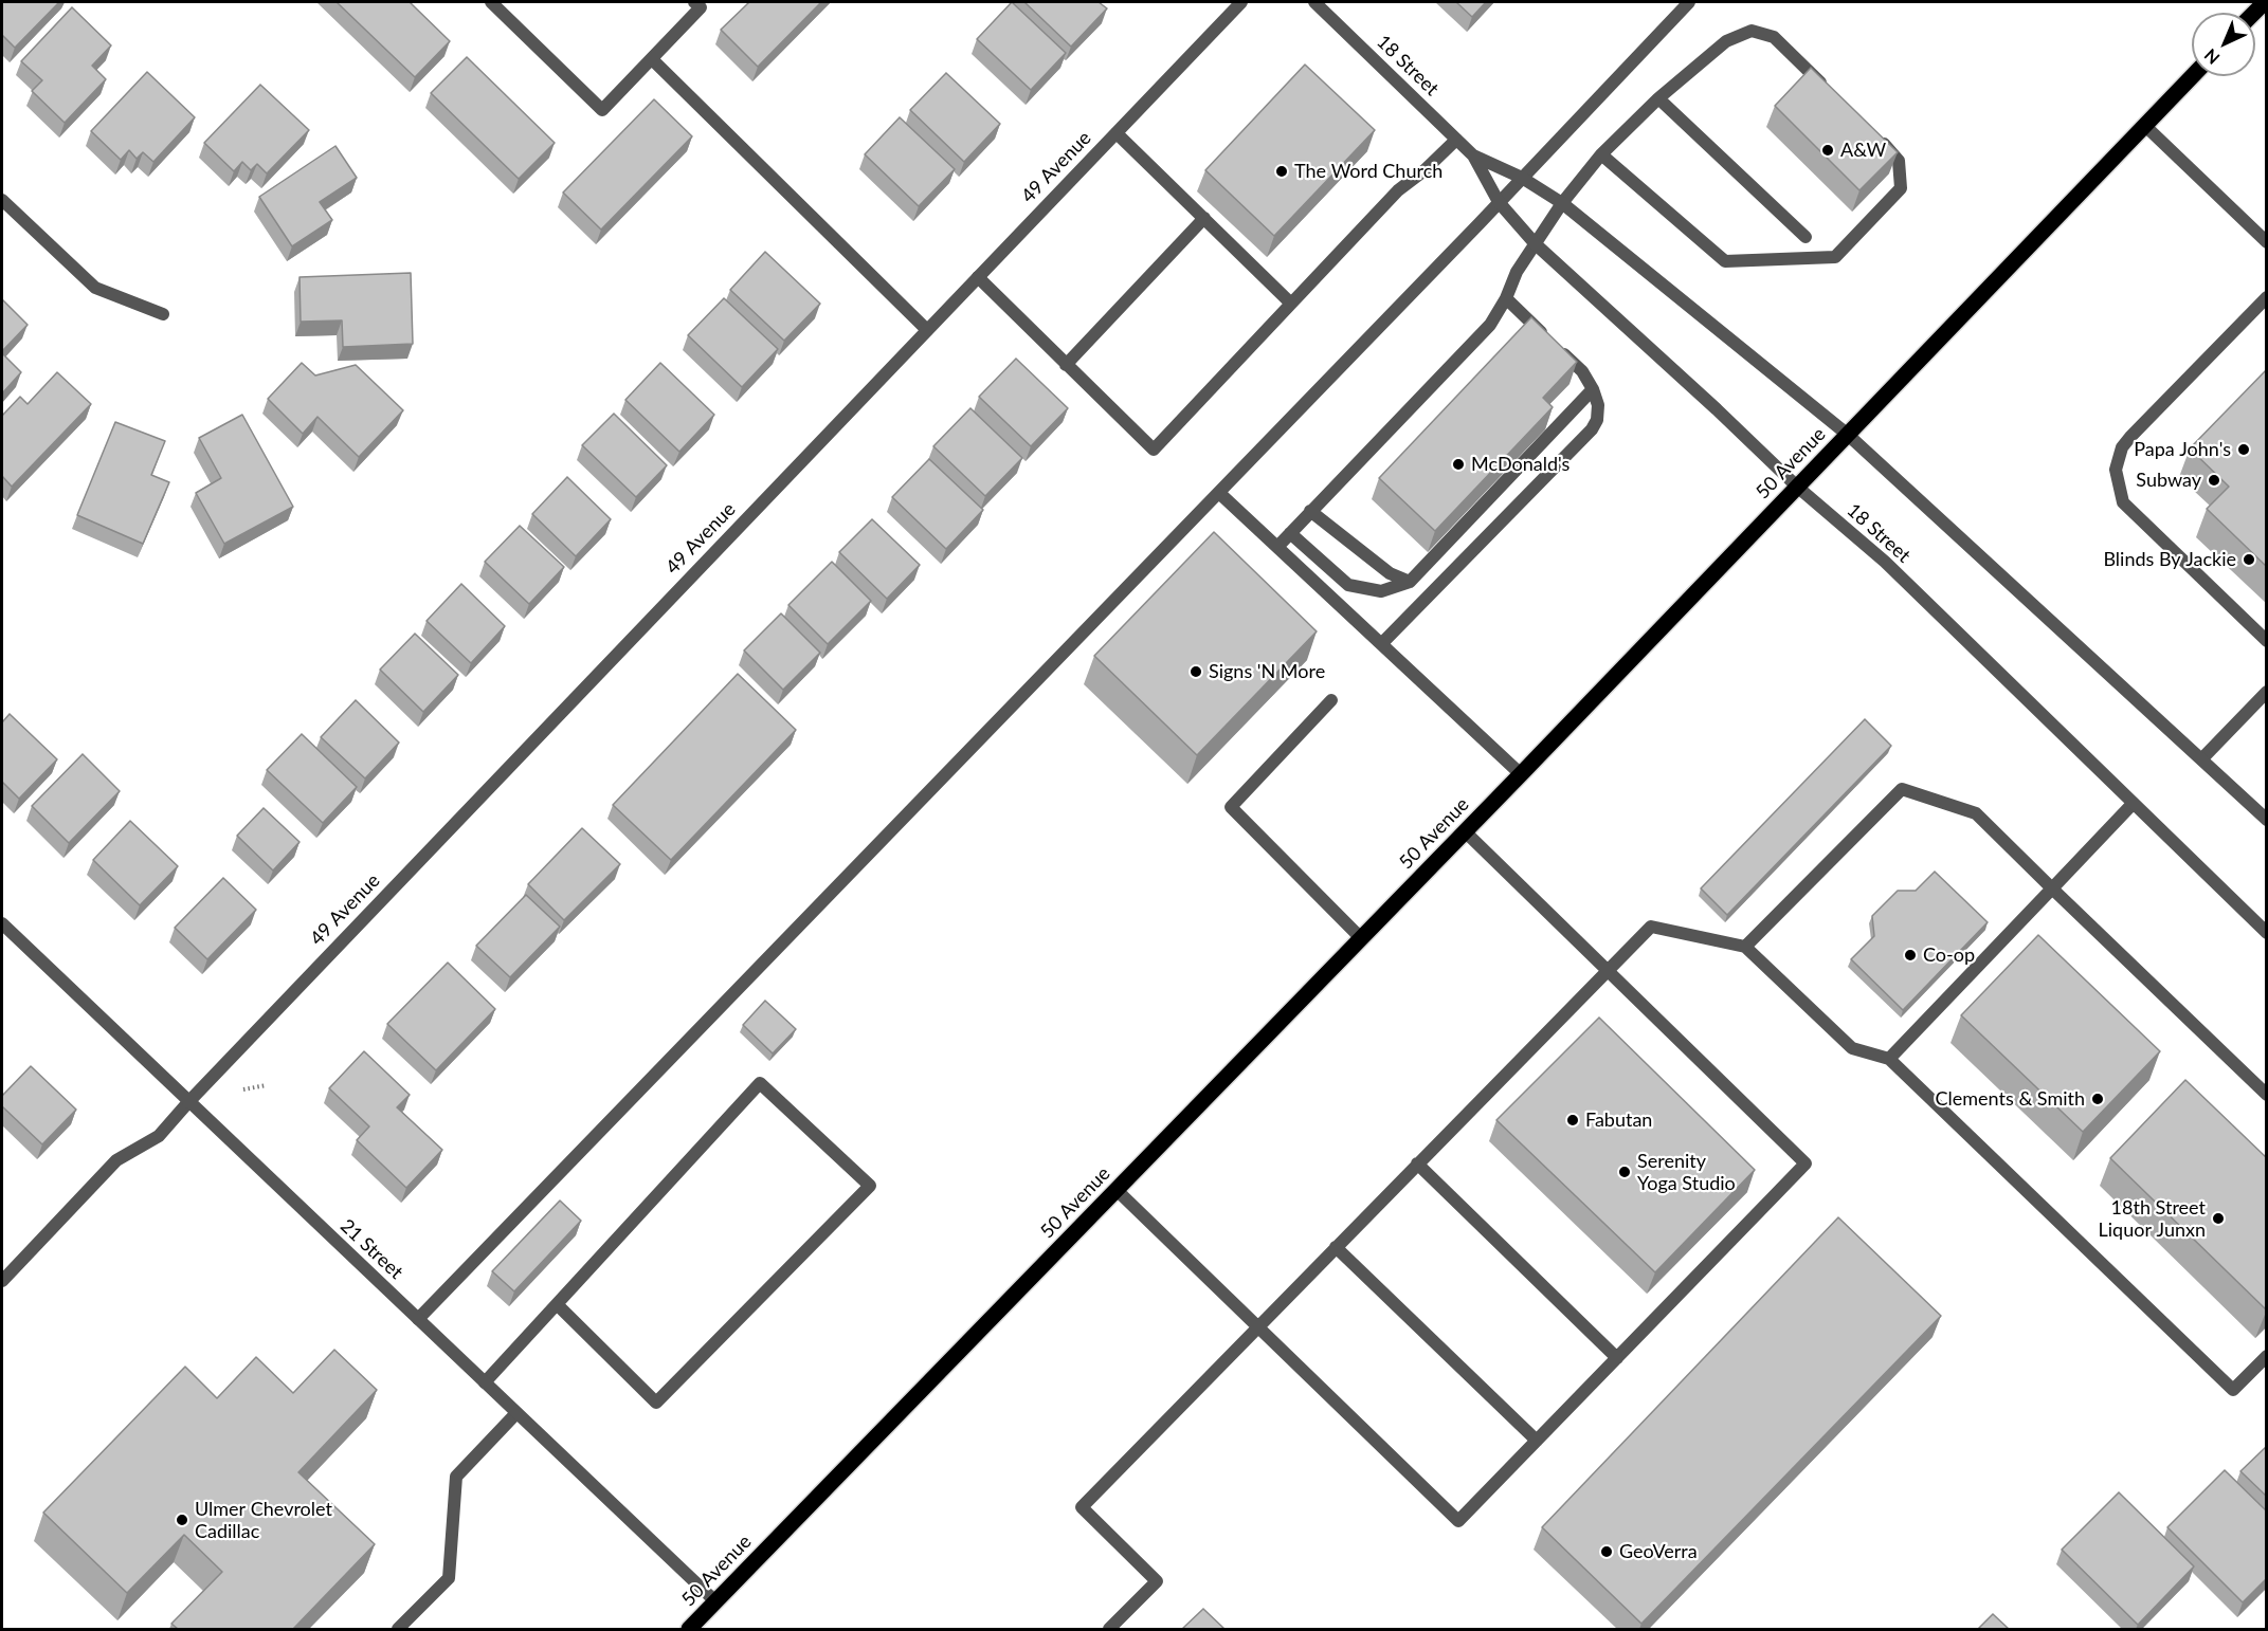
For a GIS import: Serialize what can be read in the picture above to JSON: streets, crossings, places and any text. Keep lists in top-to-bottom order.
{
  "streets": {
    "main road": ["50 Avenue"],
    "street": ["18 Street", "49 Avenue", "21 Street"]
  },
  "crossings": [
    ["18 Street", "50 Avenue"],
    ["49 Avenue", "21 Street"],
    ["50 Avenue", "21 Street"]
  ],
  "places": [
    "A&W",
    "The Word Church",
    "Papa John's",
    "McDonald's",
    "Subway",
    "Blinds By Jackie",
    "Signs 'N More",
    "Co-op",
    "Clements & Smith",
    "Fabutan",
    "Serenity Yoga Studio",
    "18th Street Liquor Junxn",
    "Ulmer Chevrolet Cadillac",
    "GeoVerra"
  ],
  "north": "bottom left"
}
